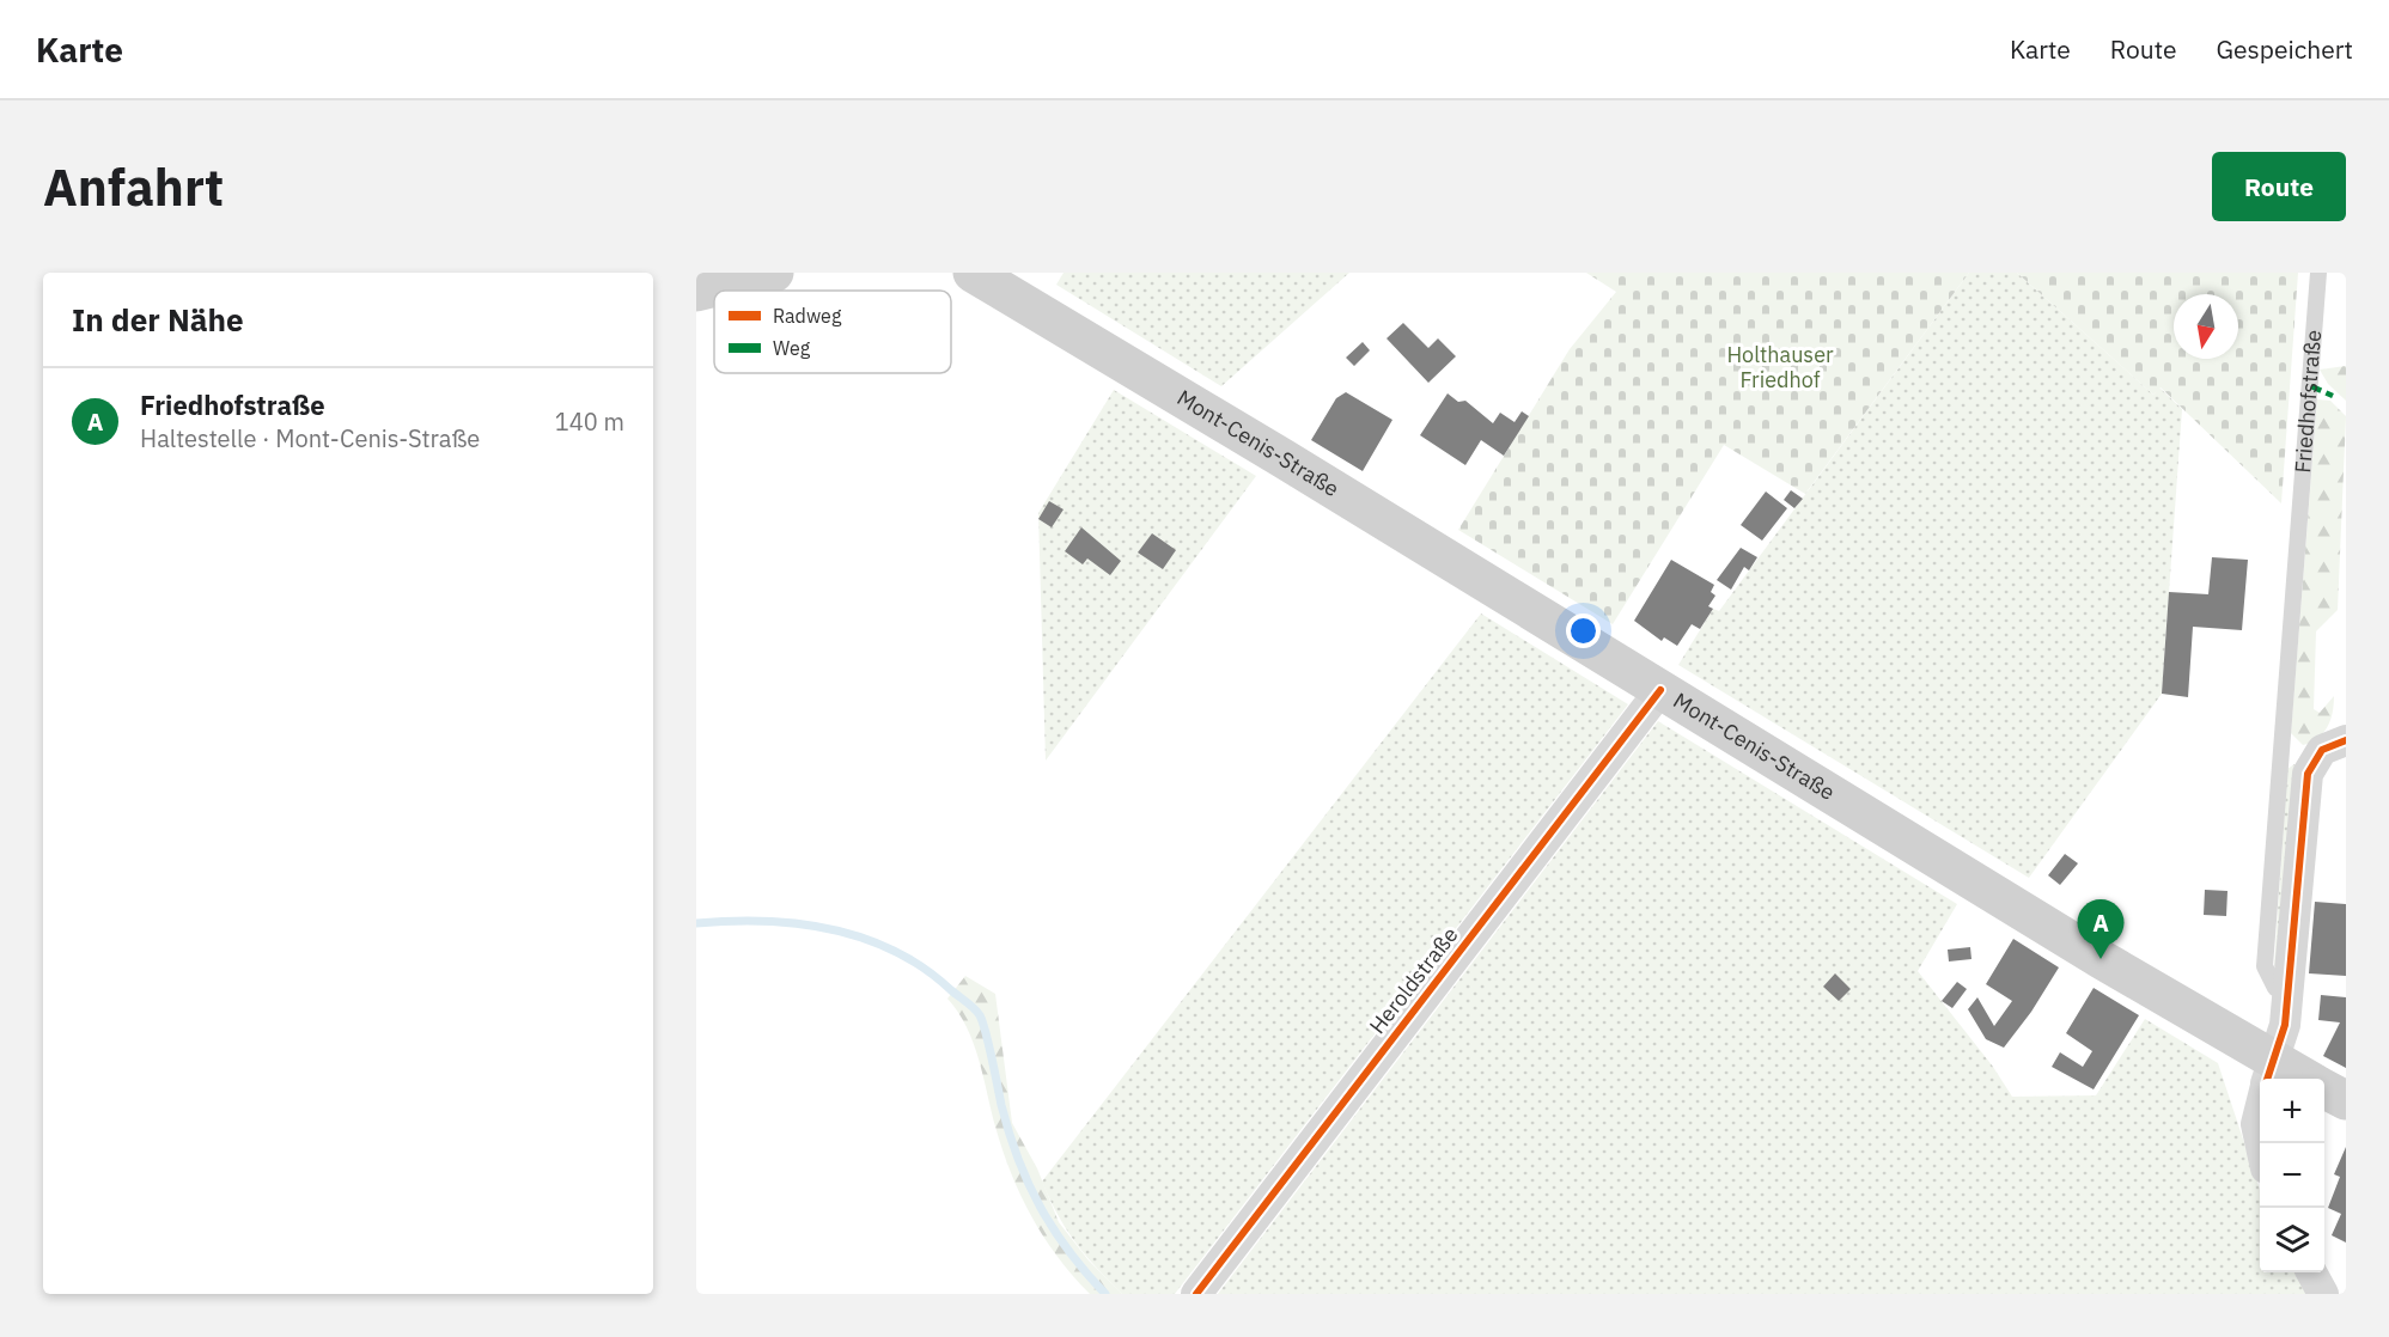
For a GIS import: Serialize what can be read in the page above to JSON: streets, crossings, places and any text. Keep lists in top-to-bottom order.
{
  "streets": {
    "main road": ["Mont-Cenis-Straße"],
    "street": ["Heroldstraße"],
    "lane": ["Friedhofstraße"]
  },
  "crossings": [
    ["Mont-Cenis-Straße", "Heroldstraße"]
  ],
  "parks": ["Holthauser Friedhof"],
  "legend": ["Radweg", "Weg"],
  "north": "bottom",
  "page": {
    "header": "Karte",
    "nav": ["Karte", "Route", "Gespeichert"],
    "buttons": "Route",
    "title": "Anfahrt",
    "heading": "In der Nähe",
    "list": [
      {
        "mark": "A",
        "name": "Friedhofstraße",
        "note": "Haltestelle · Mont-Cenis-Straße",
        "value": "140 m"
      }
    ],
    "pins": "A",
    "map_buttons": ["+", "−"]
  }
}
